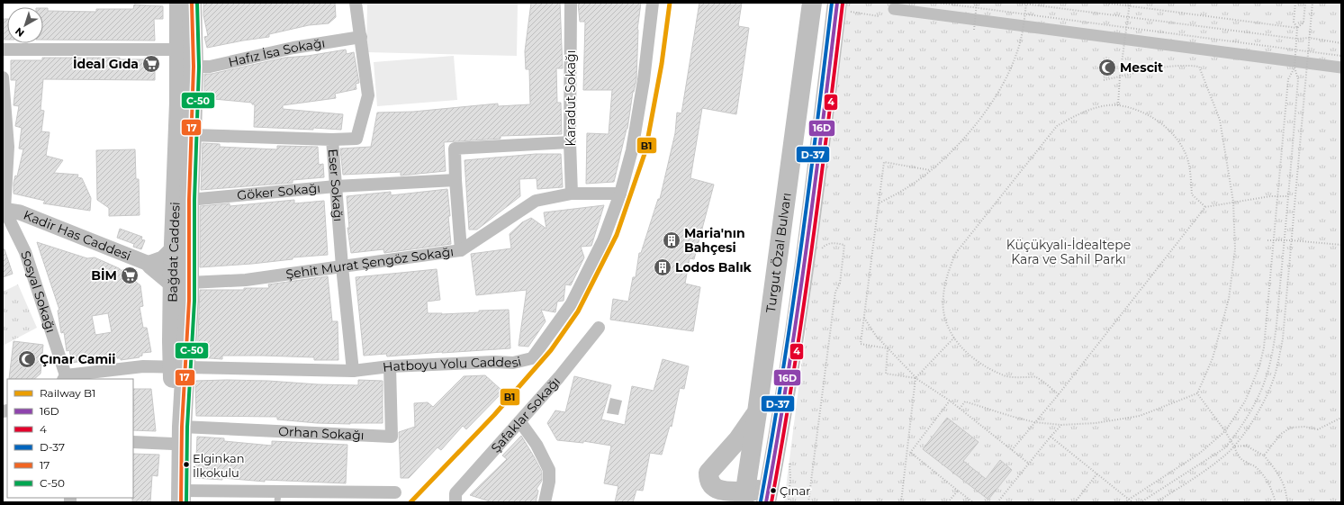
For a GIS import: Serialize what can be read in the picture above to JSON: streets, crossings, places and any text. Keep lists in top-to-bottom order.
{
  "streets": {
    "main road": ["Bağdat Caddesi", "Turgut Özal Bulvarı"],
    "street": [
      "Hafız İsa Sokağı",
      "Karadut Sokağı",
      "Eser Sokağı",
      "Göker Sokağı",
      "Kadir Has Caddesi",
      "Şehit Murat Şengöz Sokağı",
      "Sosyal Sokağı",
      "Hatboyu Yolu Caddesi",
      "Şafaklar Sokağı",
      "Orhan Sokağı"
    ]
  },
  "crossings": [
    ["Hafız İsa Sokağı", "Bağdat Caddesi"],
    ["Karadut Sokağı", "Şehit Murat Şengöz Sokağı"],
    ["Eser Sokağı", "Göker Sokağı"],
    ["Eser Sokağı", "Bağdat Caddesi"],
    ["Eser Sokağı", "Şehit Murat Şengöz Sokağı"],
    ["Eser Sokağı", "Hatboyu Yolu Caddesi"],
    ["Göker Sokağı", "Bağdat Caddesi"],
    ["Kadir Has Caddesi", "Sosyal Sokağı"],
    ["Bağdat Caddesi", "Şehit Murat Şengöz Sokağı"],
    ["Bağdat Caddesi", "Hatboyu Yolu Caddesi"],
    ["Bağdat Caddesi", "Orhan Sokağı"],
    ["Şehit Murat Şengöz Sokağı", "Hatboyu Yolu Caddesi"],
    ["Sosyal Sokağı", "Hatboyu Yolu Caddesi"],
    ["Hatboyu Yolu Caddesi", "Orhan Sokağı"]
  ],
  "parks": ["Küçükyalı-İdealtepe Kara ve Sahil Parkı"],
  "places": {
    "supermarket": ["İdeal Gıda", "BİM"],
    "mosque": ["Mescit", "Çınar Camii"],
    "building": ["Maria'nın Bahçesi", "Lodos Balık"],
    "other": ["Elginkan İlkokulu", "Çınar"]
  },
  "lines": [
    "rail line B1",
    "transit line 16D",
    "transit line D-37",
    "transit line 17",
    "transit line C-50",
    "transit line 4"
  ],
  "legend": [
    "Railway B1",
    "16D",
    "4",
    "D-37",
    "17",
    "C-50"
  ],
  "north": "bottom left"
}
